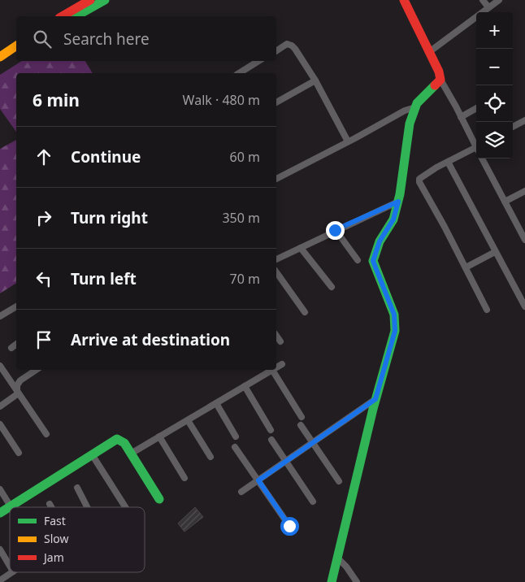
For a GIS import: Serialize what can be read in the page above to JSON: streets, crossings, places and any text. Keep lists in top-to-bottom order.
{
  "legend": ["Fast", "Slow", "Jam"],
  "page": {
    "map_buttons": ["+", "−"],
    "search": "Search here",
    "heading": ["6 min", "Walk · 480 m"],
    "list": [
      ["Continue", "60 m"],
      ["Turn right", "350 m"],
      ["Turn left", "70 m"],
      "Arrive at destination"
    ]
  }
}
